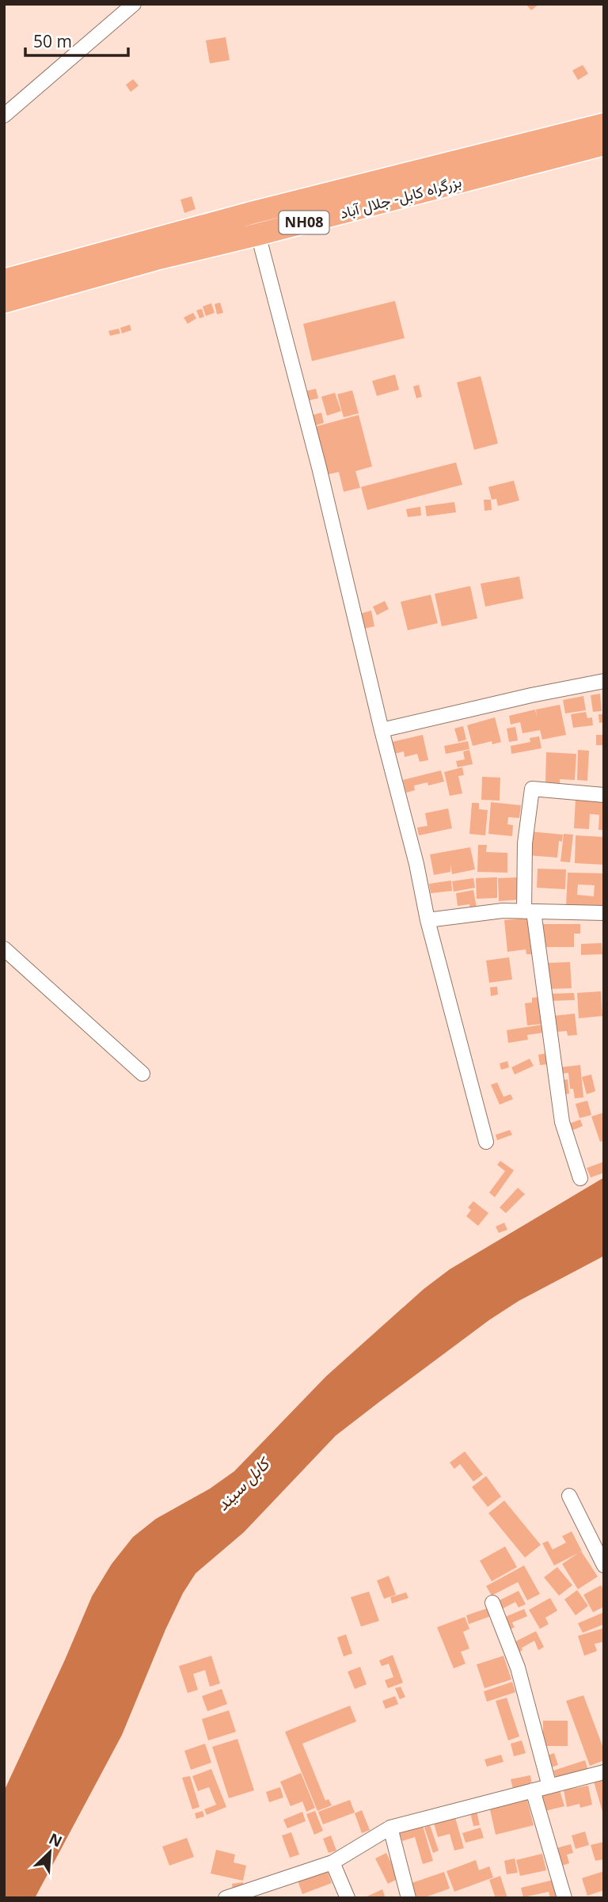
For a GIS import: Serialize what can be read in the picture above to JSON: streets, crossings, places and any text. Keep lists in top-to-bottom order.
{
  "streets": {
    "highway": ["بزرگراه کابل- جلال آباد", "NH08"]
  },
  "water": ["کابل سيند"],
  "scale_bar": "50 m",
  "north": "top right"
}
